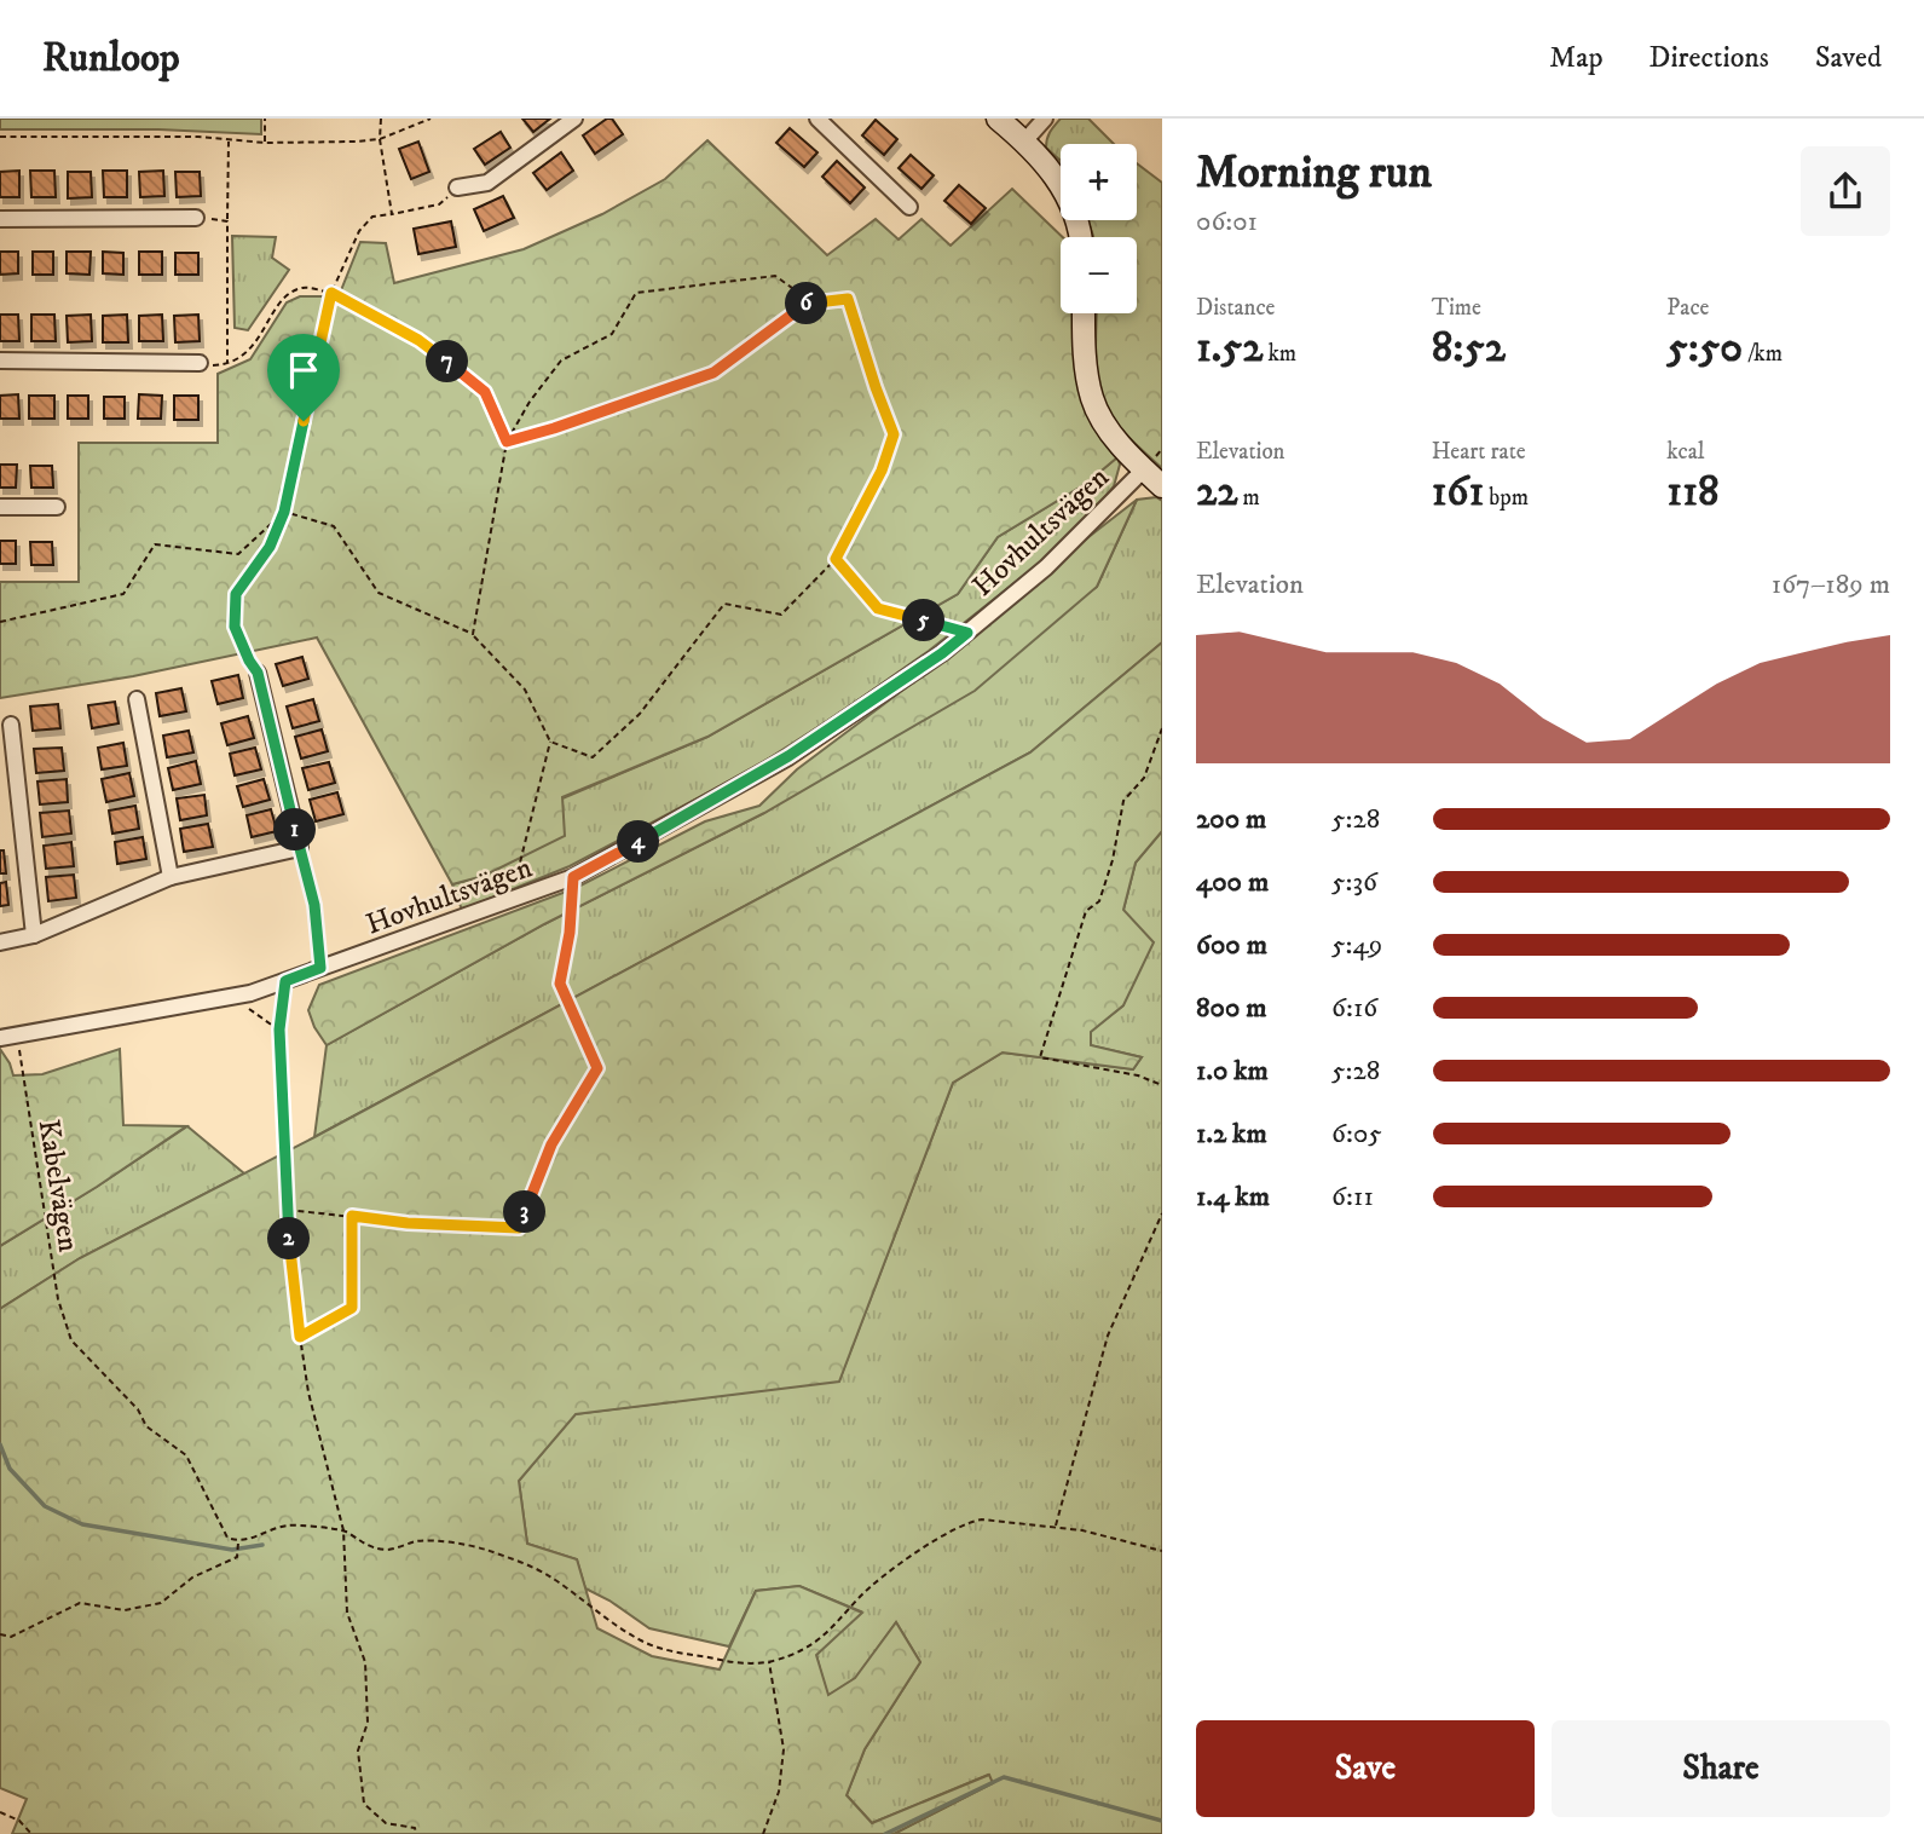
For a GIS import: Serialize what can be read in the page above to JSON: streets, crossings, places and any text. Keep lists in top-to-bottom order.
{
  "streets": {
    "street": ["Hovhultsvägen"],
    "path": ["Kabelvägen"]
  },
  "crossings": [
    ["Hovhultsvägen", "Kabelvägen"]
  ],
  "page": {
    "header": "Runloop",
    "nav": ["Map", "Directions", "Saved"],
    "heading": ["Morning run", "06:01"],
    "map_buttons": ["+", "−"],
    "stats": [
      ["Distance", "1.52 km"],
      ["Time", "8:52"],
      ["Pace", "5:50 /km"],
      ["Elevation", "22 m"],
      ["Heart rate", "161 bpm"],
      ["kcal", "118"]
    ],
    "pins": [
      "6",
      "7",
      "5",
      "1",
      "4",
      "3",
      "2"
    ],
    "chart": ["Elevation", "167–189 m"],
    "list": [
      {
        "name": "200 m",
        "note": "5:28"
      },
      {
        "name": "400 m",
        "note": "5:36"
      },
      {
        "name": "600 m",
        "note": "5:49"
      },
      {
        "name": "800 m",
        "note": "6:16"
      },
      {
        "name": "1.0 km",
        "note": "5:28"
      },
      {
        "name": "1.2 km",
        "note": "6:05"
      },
      {
        "name": "1.4 km",
        "note": "6:11"
      }
    ],
    "buttons": ["Save", "Share"]
  }
}
